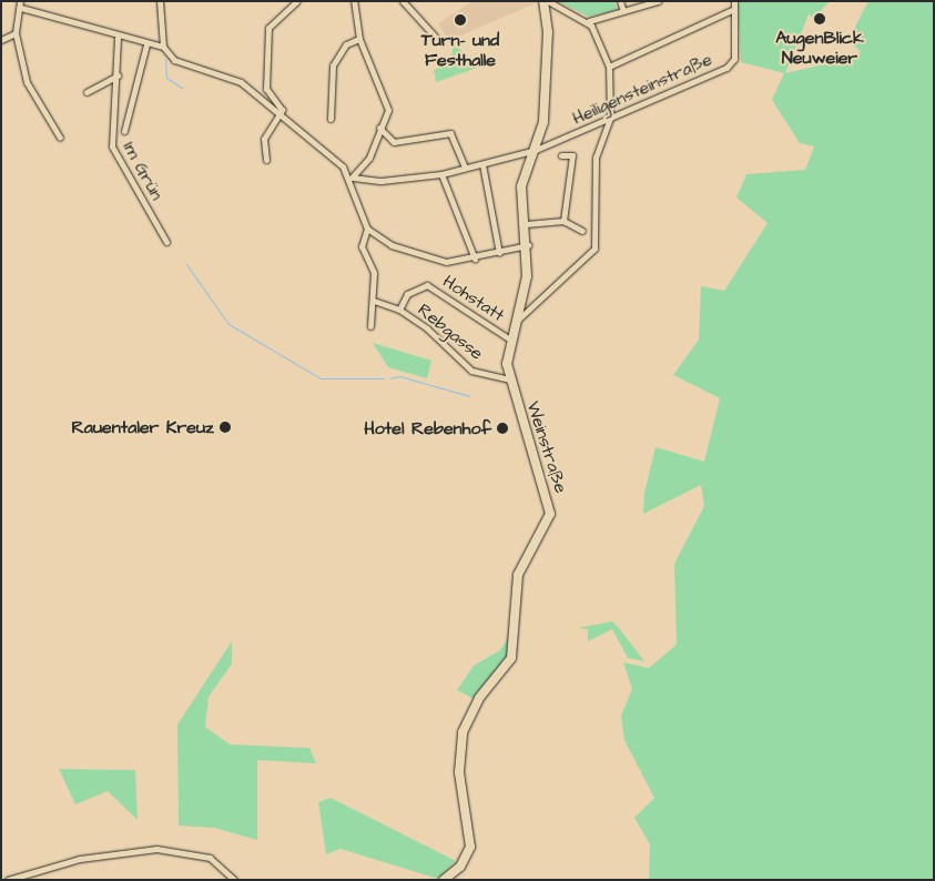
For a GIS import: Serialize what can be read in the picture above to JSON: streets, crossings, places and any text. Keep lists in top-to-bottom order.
{
  "streets": {
    "main road": ["Weinstraße"],
    "street": [
      "Heiligensteinstraße",
      "Im Grün",
      "Hohstatt",
      "Rebgasse"
    ]
  },
  "crossings": [
    ["Heiligensteinstraße", "Weinstraße"],
    ["Hohstatt", "Rebgasse"],
    ["Hohstatt", "Weinstraße"],
    ["Rebgasse", "Weinstraße"]
  ],
  "places": [
    "AugenBlick Neuweier",
    "Turn- und Festhalle",
    "Rauentaler Kreuz",
    "Hotel Rebenhof"
  ]
}
